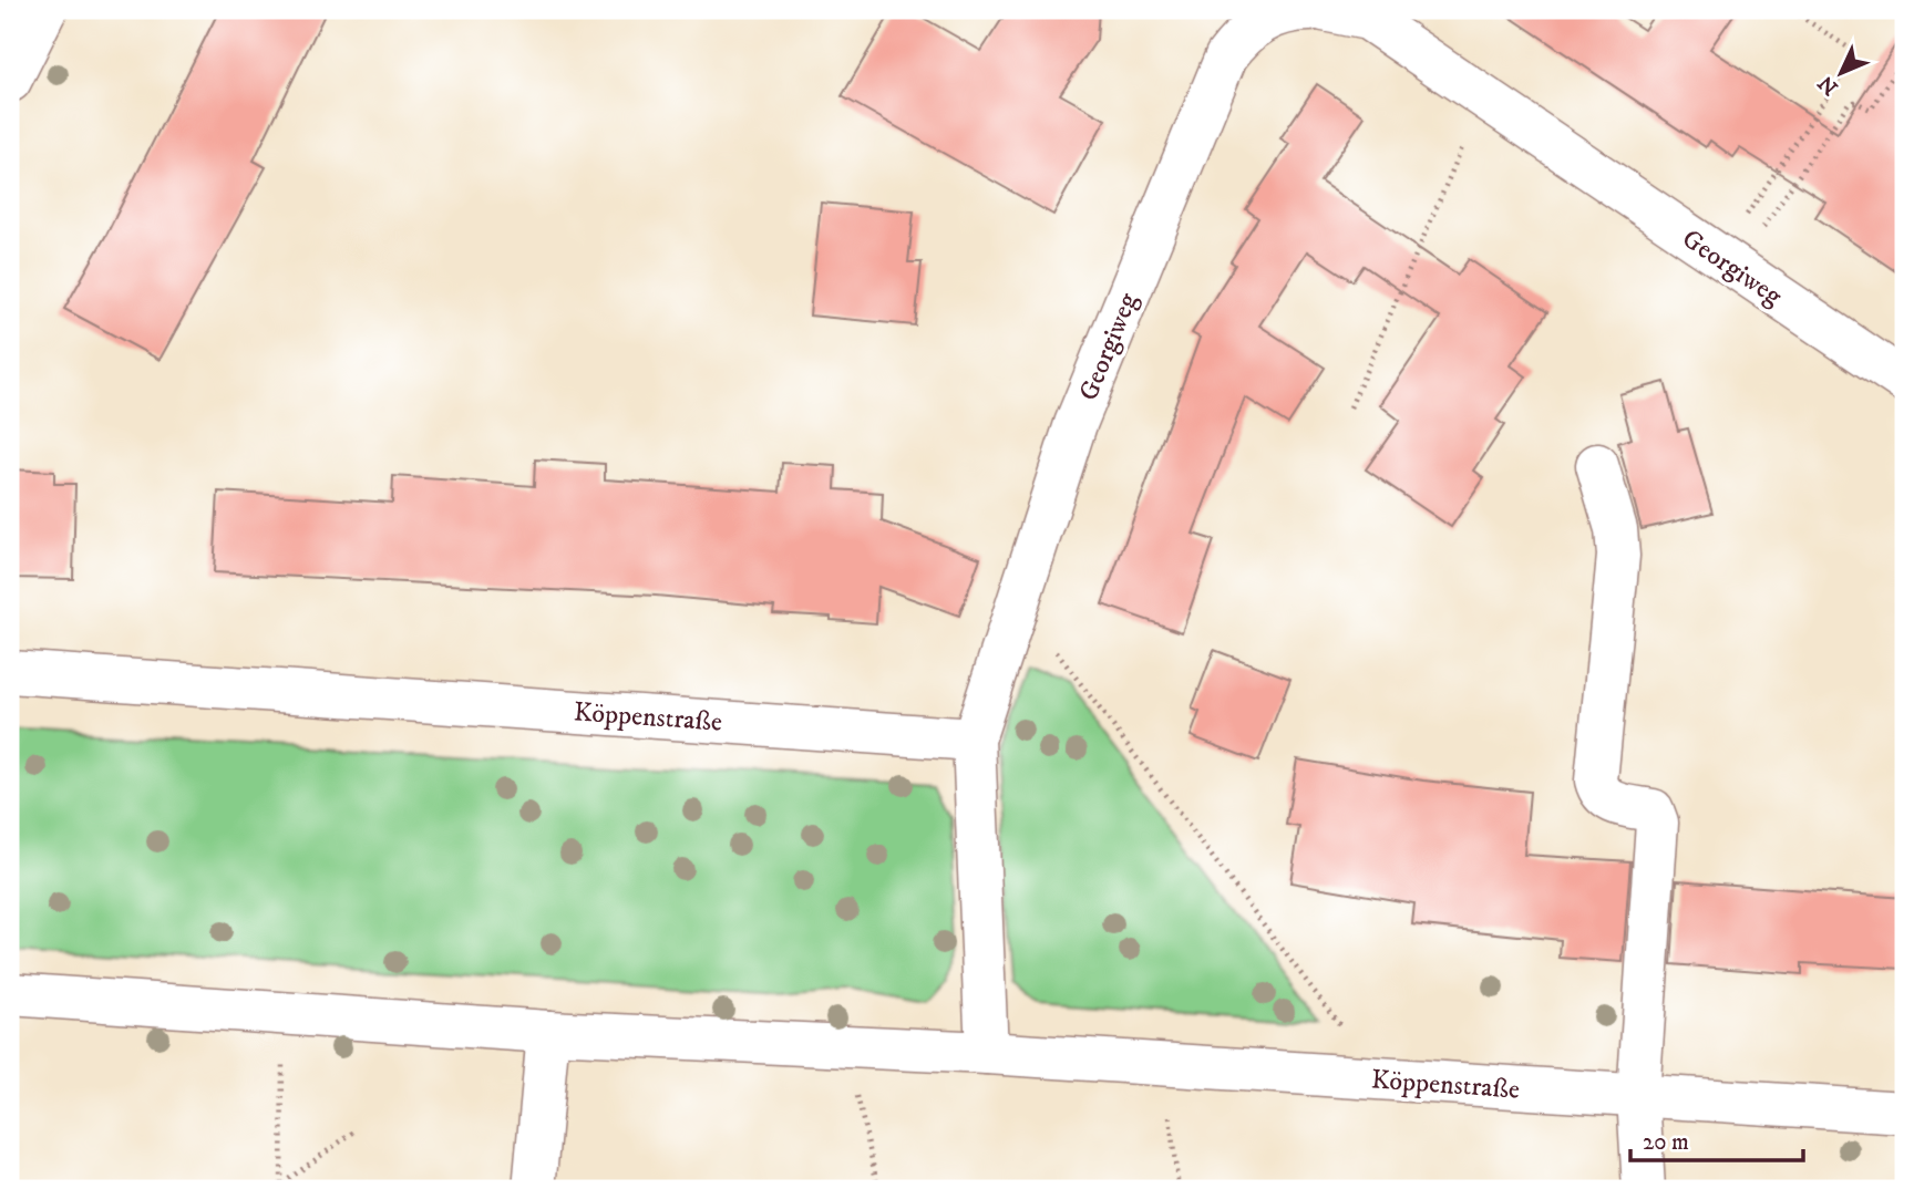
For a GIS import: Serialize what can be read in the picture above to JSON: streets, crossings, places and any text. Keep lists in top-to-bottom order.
{
  "streets": {
    "street": ["Georgiweg", "Köppenstraße"]
  },
  "crossings": [
    ["Georgiweg", "Köppenstraße"]
  ],
  "scale_bar": "20 m",
  "north": "bottom left"
}
